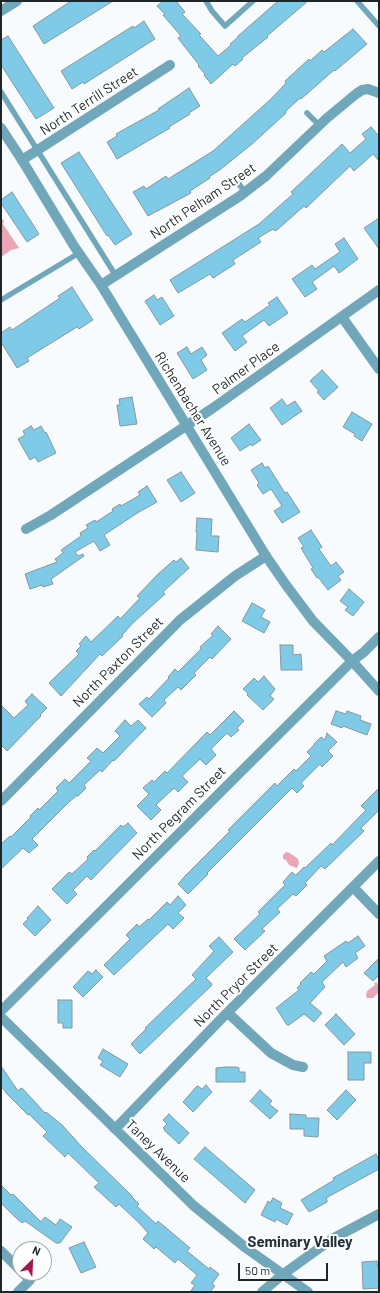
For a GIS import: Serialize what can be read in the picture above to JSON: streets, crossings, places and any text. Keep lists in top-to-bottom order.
{
  "streets": {
    "street": [
      "North Terrill Street",
      "North Pelham Street",
      "Palmer Place",
      "Richenbacher Avenue",
      "North Paxton Street",
      "North Pegram Street",
      "North Pryor Street",
      "Taney Avenue"
    ]
  },
  "crossings": [
    ["North Terrill Street", "Richenbacher Avenue"],
    ["North Pelham Street", "Richenbacher Avenue"],
    ["Palmer Place", "Richenbacher Avenue"],
    ["Richenbacher Avenue", "North Paxton Street"],
    ["Richenbacher Avenue", "North Pegram Street"],
    ["North Pryor Street", "Taney Avenue"]
  ],
  "districts": ["Seminary Valley"],
  "scale_bar": "50 m",
  "north": "top right"
}
